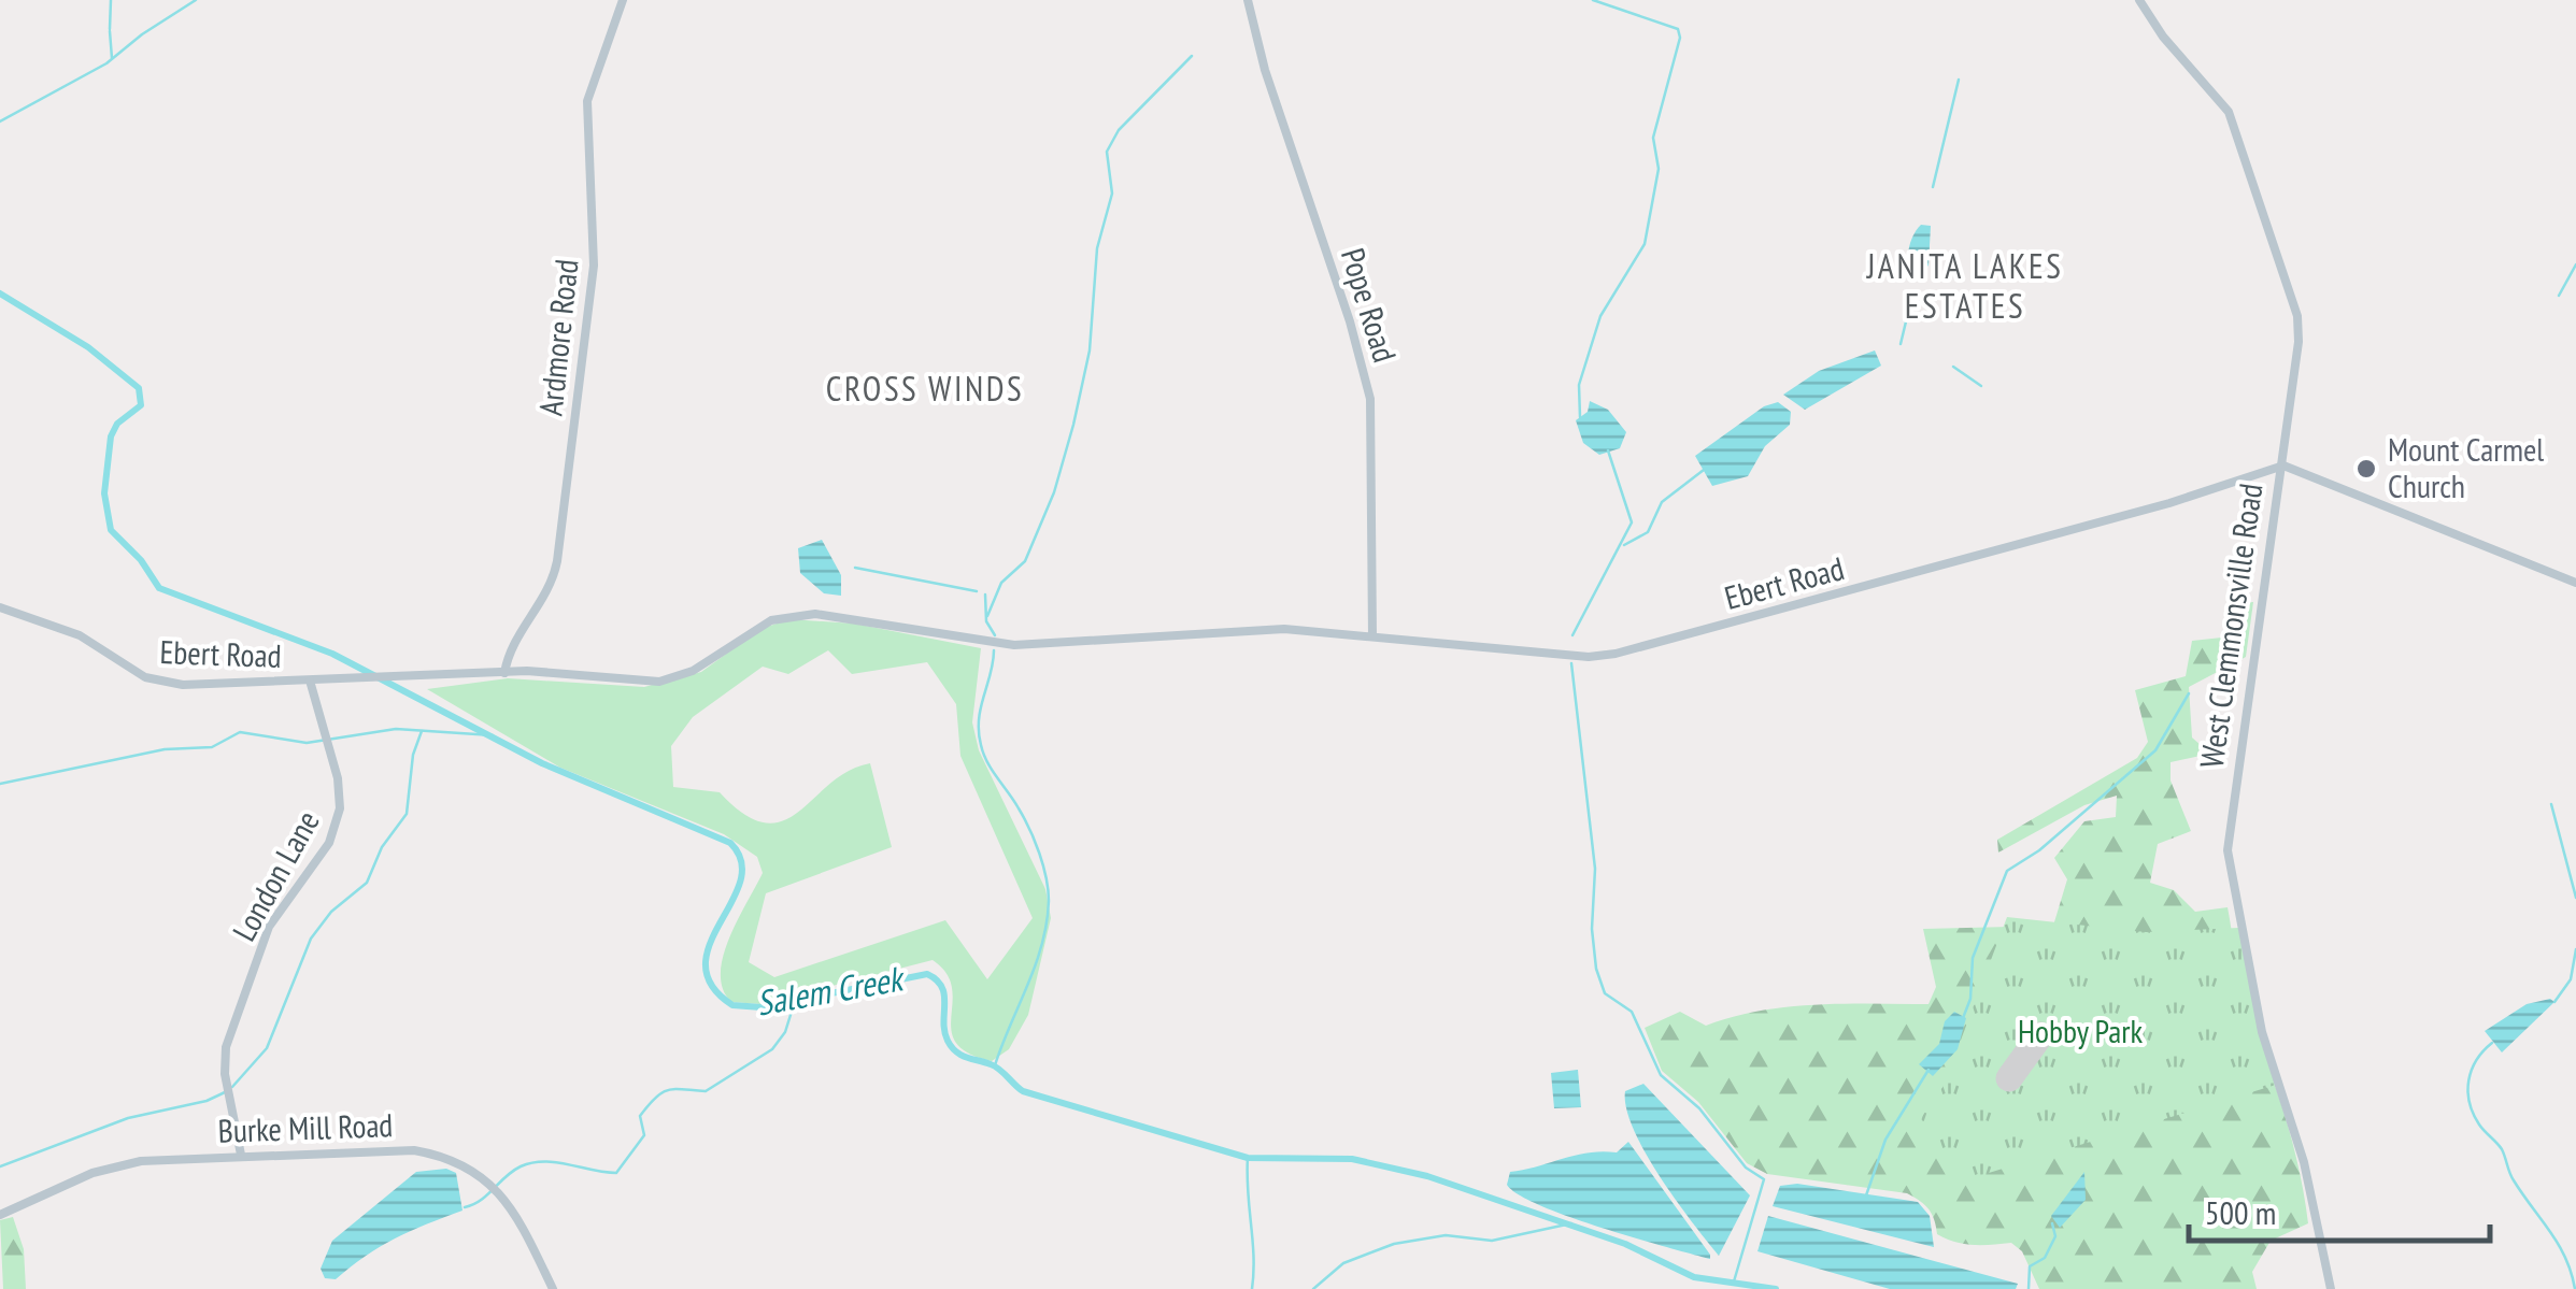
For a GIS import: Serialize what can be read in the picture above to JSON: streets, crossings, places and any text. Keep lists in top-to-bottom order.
{
  "streets": {
    "main road": [
      "Pope Road",
      "Ardmore Road",
      "Ebert Road",
      "West Clemmonsville Road",
      "London Lane",
      "Burke Mill Road"
    ]
  },
  "crossings": [
    ["Pope Road", "Ebert Road"],
    ["Ardmore Road", "Ebert Road"],
    ["Ebert Road", "West Clemmonsville Road"],
    ["Ebert Road", "London Lane"],
    ["London Lane", "Burke Mill Road"]
  ],
  "districts": ["JANITA LAKES ESTATES", "CROSS WINDS"],
  "water": ["Salem Creek"],
  "parks": ["Hobby Park"],
  "places": ["Mount Carmel Church"],
  "scale_bar": "500 m"
}
